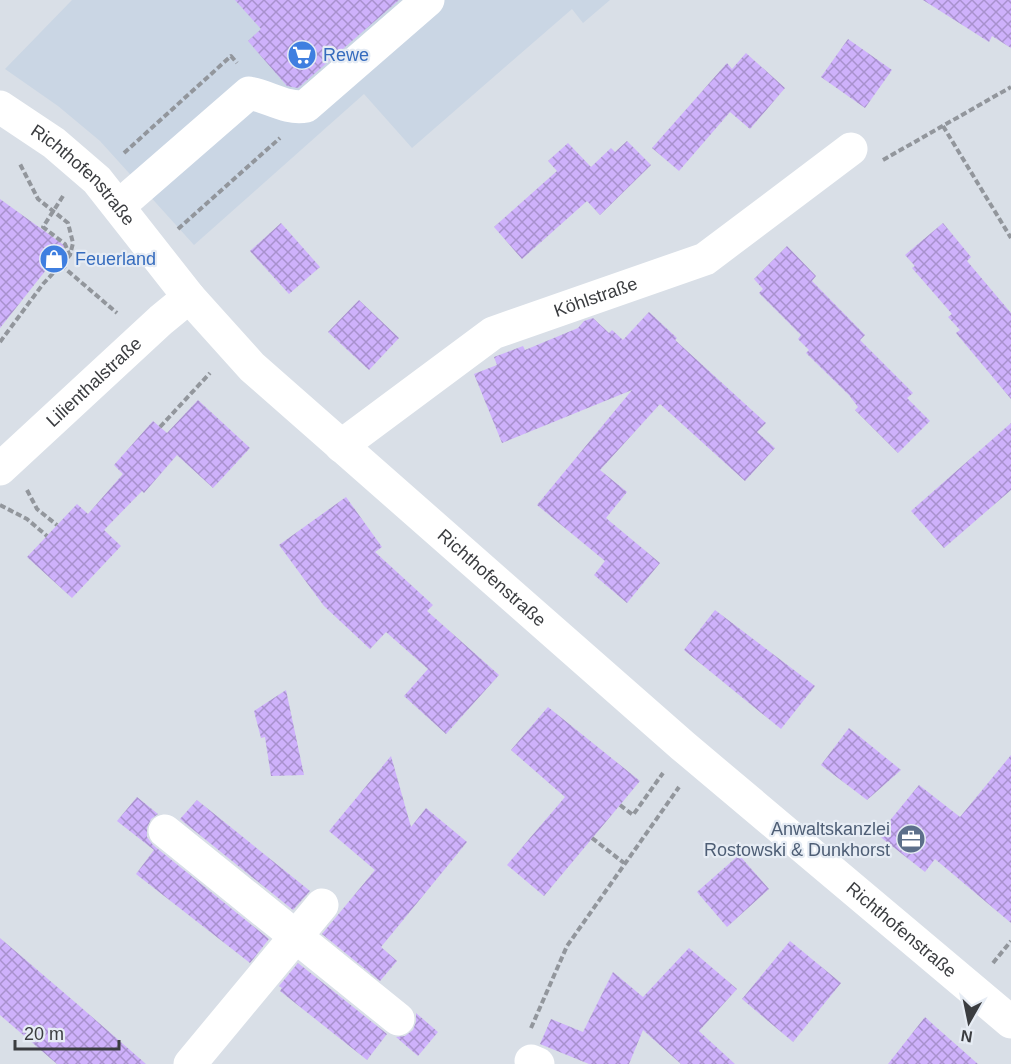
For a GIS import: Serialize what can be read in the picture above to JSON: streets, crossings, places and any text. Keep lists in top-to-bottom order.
{
  "streets": {
    "street": ["Richthofenstraße", "Köhlstraße", "Lilienthalstraße"]
  },
  "crossings": [
    ["Richthofenstraße", "Köhlstraße"],
    ["Richthofenstraße", "Lilienthalstraße"]
  ],
  "places": {
    "supermarket": ["Rewe"],
    "shop": ["Feuerland"],
    "office": ["Anwaltskanzlei Rostowski & Dunkhorst"]
  },
  "scale_bar": "20 m",
  "north": "bottom"
}
